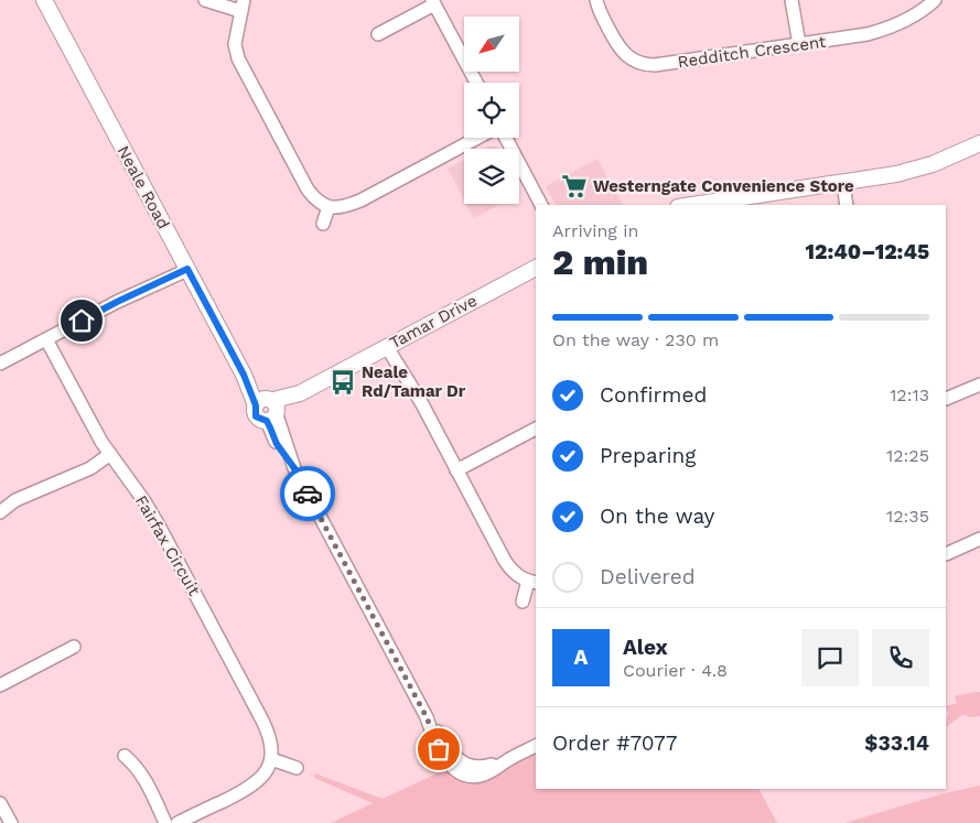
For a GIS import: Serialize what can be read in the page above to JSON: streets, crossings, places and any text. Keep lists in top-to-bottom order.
{
  "streets": {
    "street": [
      "Redditch Crescent",
      "Neale Road",
      "Tamar Drive",
      "Fairfax Circuit"
    ]
  },
  "crossings": [
    ["Neale Road", "Tamar Drive"]
  ],
  "places": {
    "supermarket": ["Westerngate Convenience Store"],
    "bus stop": ["Neale Rd/Tamar Dr"]
  },
  "north": "bottom left",
  "page": {
    "heading": ["2 min", "Arriving in", "12:40–12:45"],
    "panel": [
      "Alex",
      "Courier · 4.8",
      "Order #7077",
      "$33.14"
    ],
    "bar": "On the way · 230 m",
    "list": [
      ["Confirmed", "12:13"],
      ["Preparing", "12:25"],
      ["On the way", "12:35"],
      "Delivered"
    ],
    "round": "A"
  }
}
